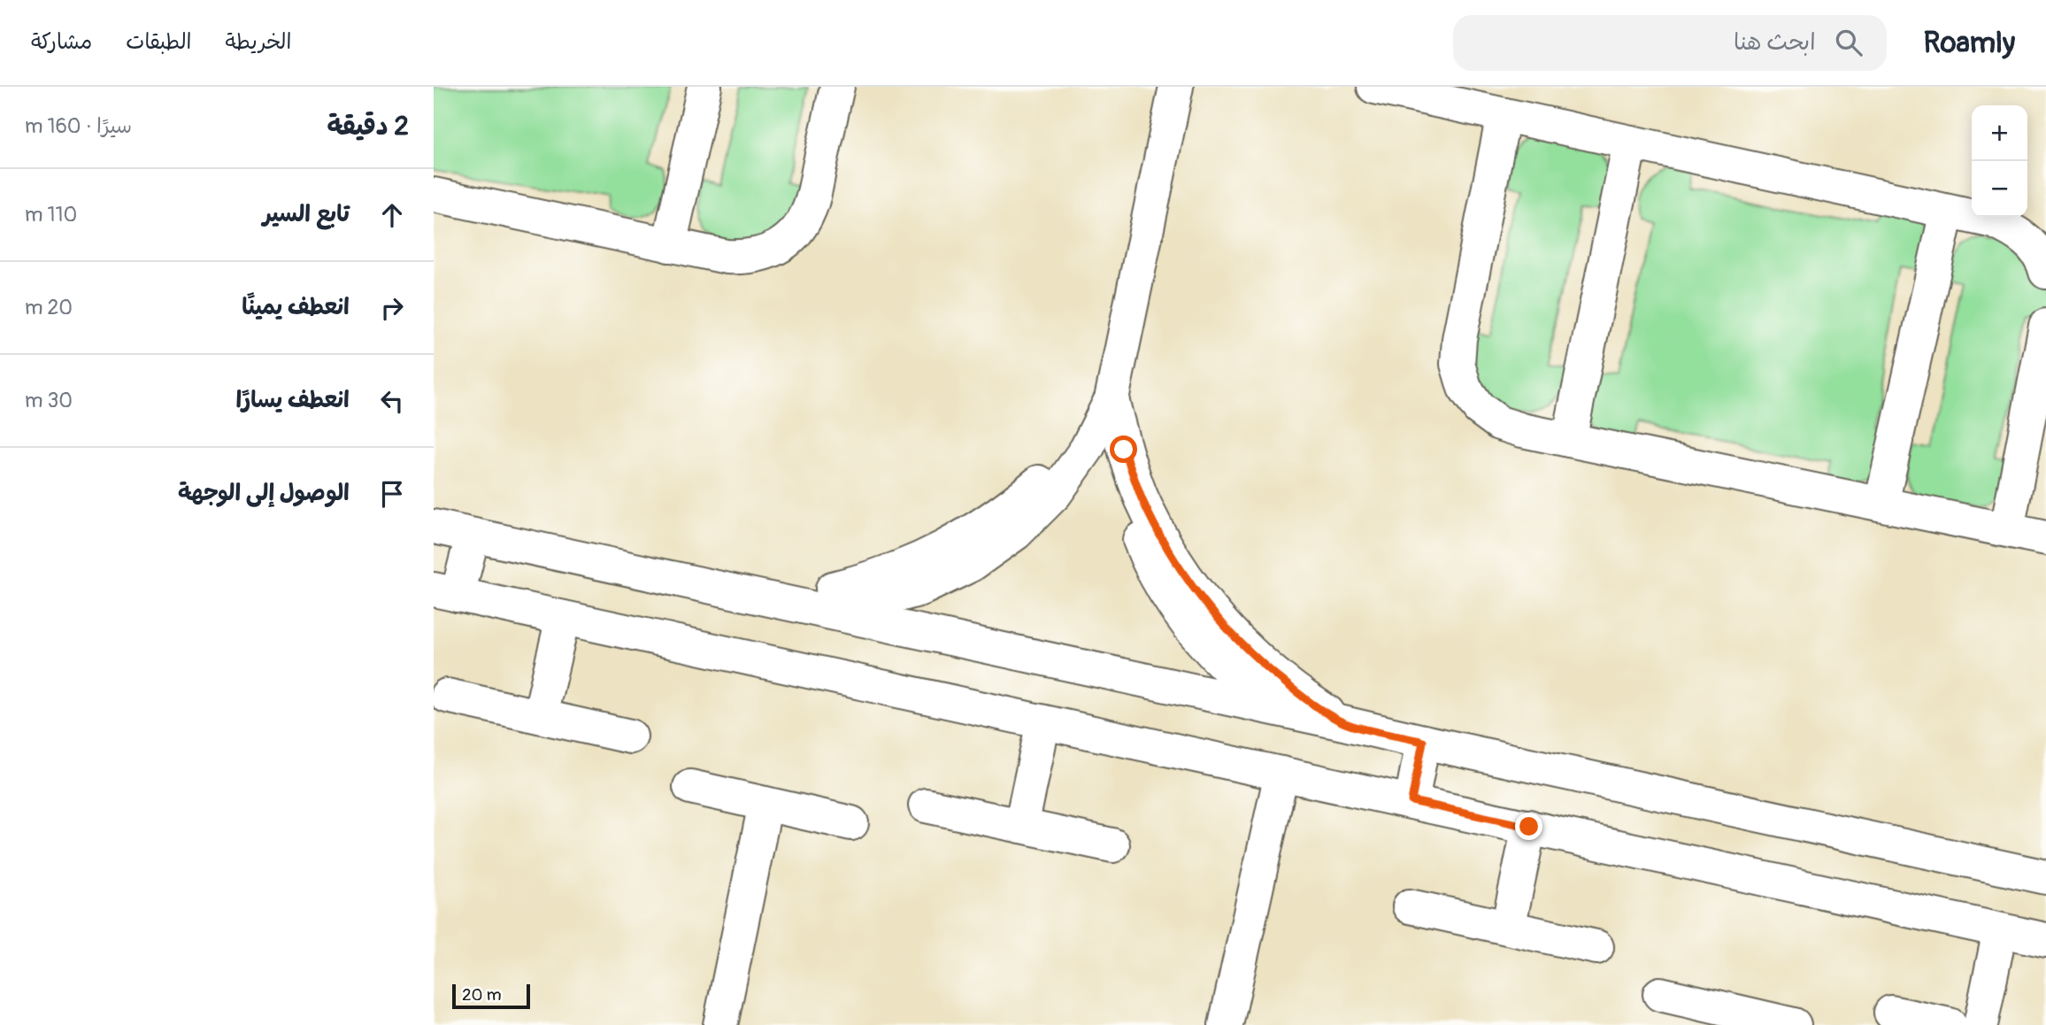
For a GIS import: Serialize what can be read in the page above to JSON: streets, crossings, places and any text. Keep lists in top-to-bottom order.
{
  "scale_bar": "20 m",
  "page": {
    "header": "Roamly",
    "search": "ابحث هنا",
    "nav": ["الخريطة", "الطبقات", "مشاركة"],
    "heading": ["2 دقيقة", "سيرًا · 160 m"],
    "map_buttons": ["+", "−"],
    "list": [
      ["تابع السير", "110 m"],
      ["انعطف يمينًا", "20 m"],
      ["انعطف يسارًا", "30 m"],
      "الوصول إلى الوجهة"
    ],
    "scale": "20 m"
  }
}
